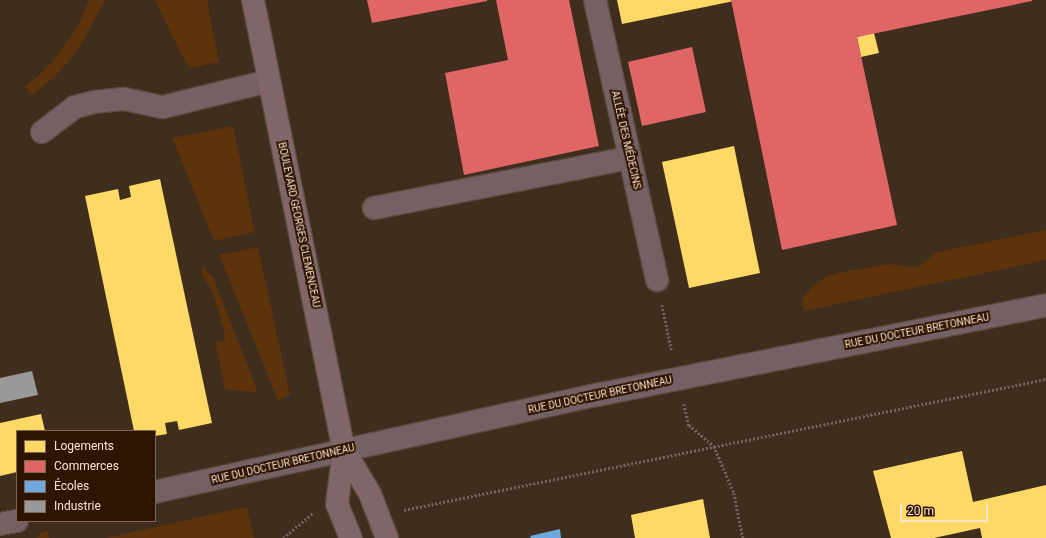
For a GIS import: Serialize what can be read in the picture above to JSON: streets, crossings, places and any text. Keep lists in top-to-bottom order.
{
  "streets": {
    "main road": ["BOULEVARD GEORGES CLEMENCEAU"],
    "street": ["ALLÉE DES MÉDECINS", "RUE DU DOCTEUR BRETONNEAU"]
  },
  "crossings": [
    ["BOULEVARD GEORGES CLEMENCEAU", "RUE DU DOCTEUR BRETONNEAU"]
  ],
  "legend": [
    "Logements",
    "Commerces",
    "Écoles",
    "Industrie"
  ],
  "scale_bar": "20 m"
}
